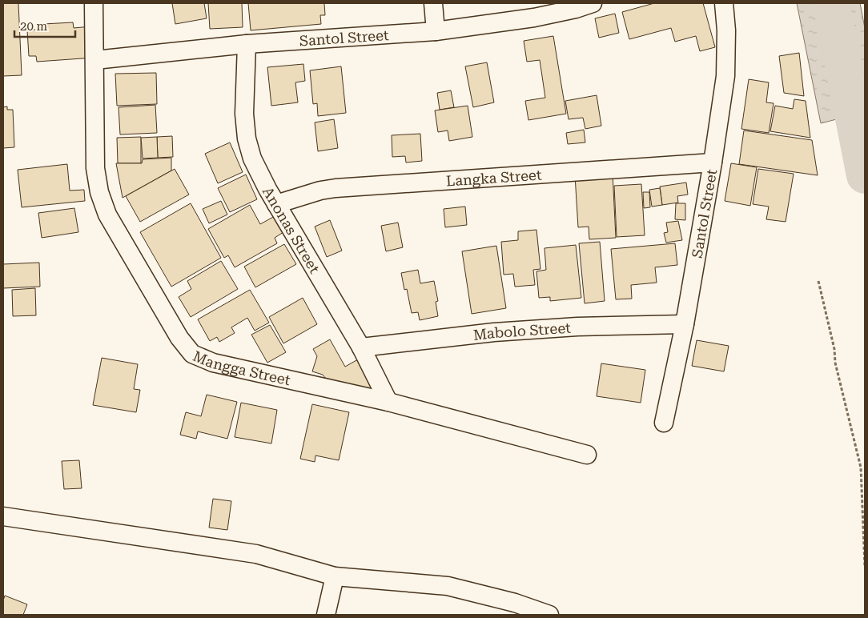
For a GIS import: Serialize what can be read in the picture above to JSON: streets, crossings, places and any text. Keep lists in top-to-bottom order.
{
  "streets": {
    "street": [
      "Santol Street",
      "Langka Street",
      "Anonas Street",
      "Mabolo Street",
      "Mangga Street"
    ]
  },
  "crossings": [
    ["Santol Street", "Langka Street"],
    ["Santol Street", "Anonas Street"],
    ["Santol Street", "Mabolo Street"],
    ["Santol Street", "Mangga Street"],
    ["Langka Street", "Anonas Street"],
    ["Anonas Street", "Mabolo Street"],
    ["Anonas Street", "Mangga Street"]
  ],
  "scale_bar": "20 m"
}
